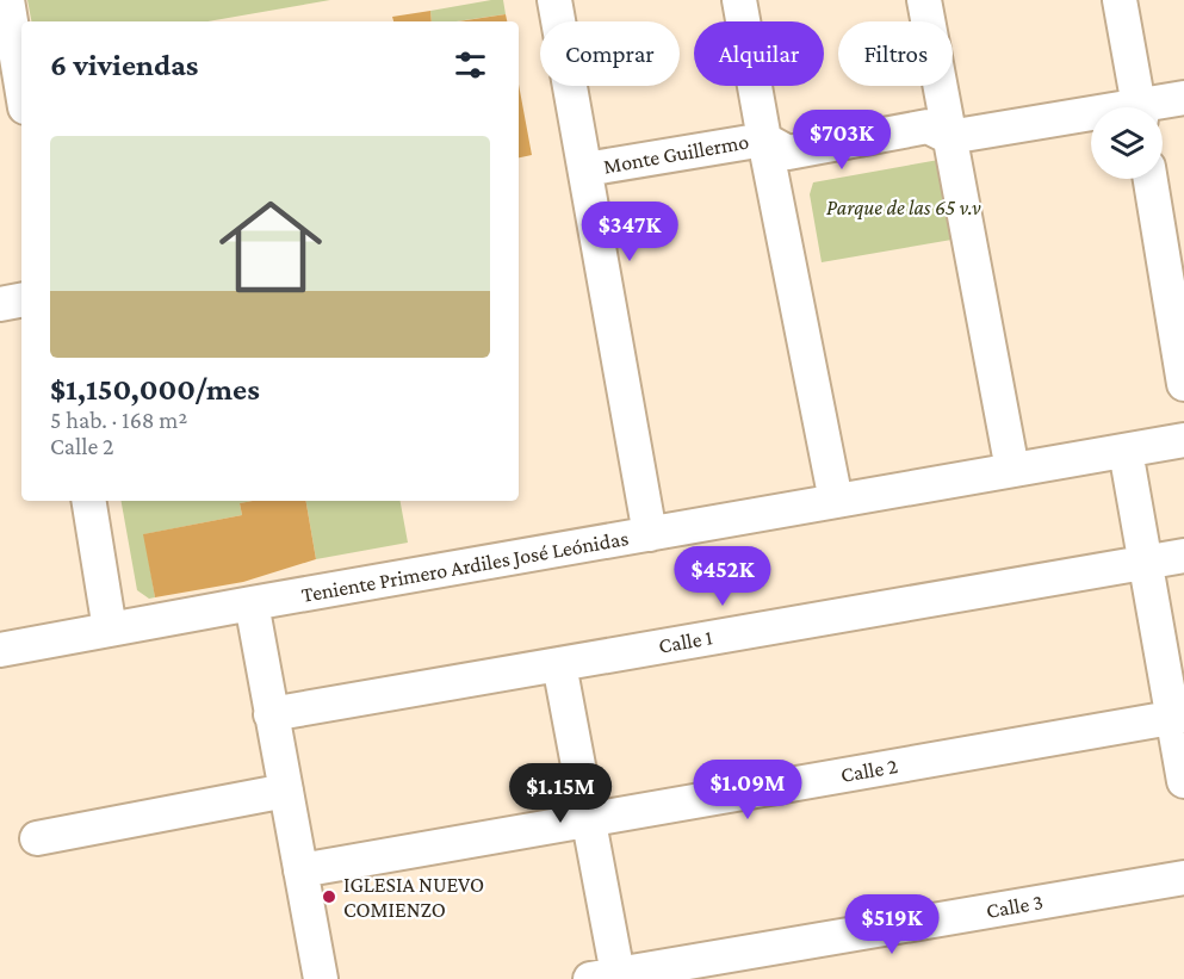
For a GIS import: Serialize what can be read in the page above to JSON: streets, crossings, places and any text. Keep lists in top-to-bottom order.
{
  "streets": {
    "street": [
      "Monte Guillermo",
      "Teniente Primero Ardiles José Leónidas",
      "Calle 1",
      "Calle 2",
      "Calle 3"
    ]
  },
  "parks": ["Parque de las 65 v.v"],
  "places": ["IGLESIA NUEVO COMIENZO"],
  "page": {
    "chip": ["Comprar", "Alquilar", "Filtros"],
    "heading": "6 viviendas",
    "list": [
      {
        "name": "$1,150,000/mes",
        "note": "5 hab. · 168 m² · Calle 2"
      }
    ],
    "price": [
      "$703K",
      "$347K",
      "$452K",
      "$1.09M",
      "$1.15M",
      "$519K"
    ]
  }
}
